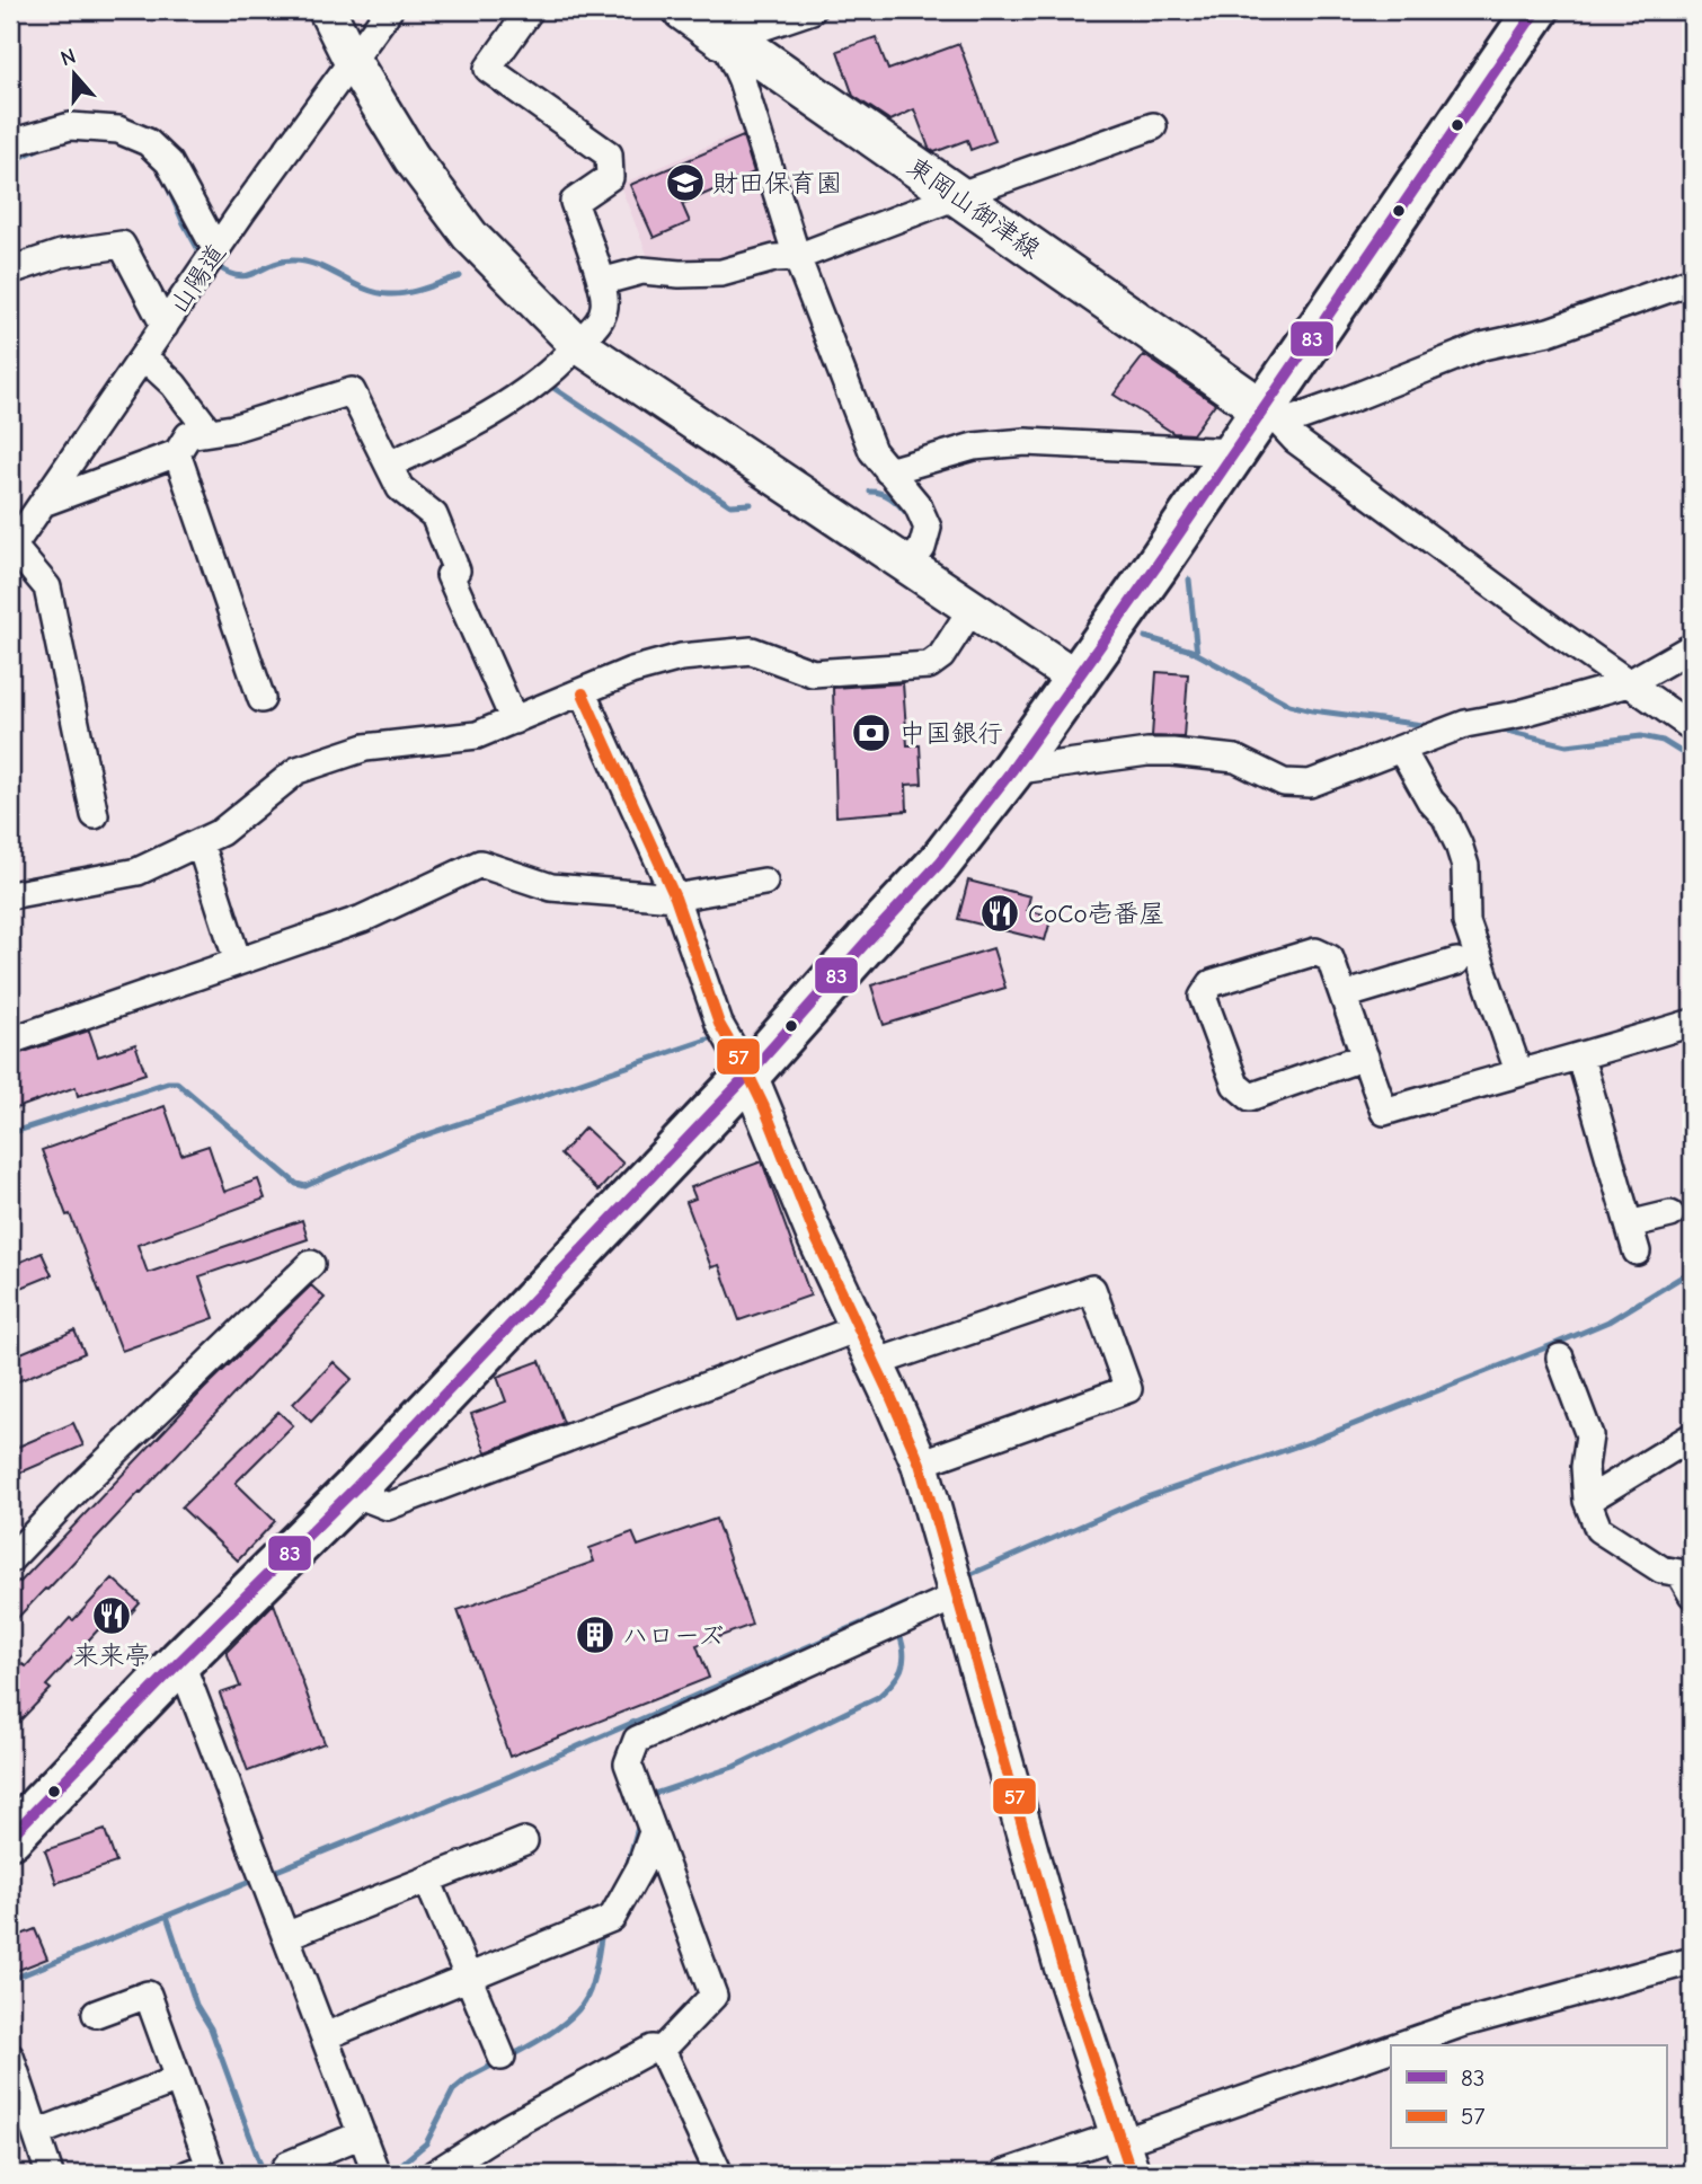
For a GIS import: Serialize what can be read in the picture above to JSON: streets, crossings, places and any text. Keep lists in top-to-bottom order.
{
  "streets": {
    "main road": ["東岡山御津線"],
    "street": ["山陽道"]
  },
  "places": {
    "school or university": ["財田保育園"],
    "bank": ["中国銀行"],
    "restaurant": ["CoCo壱番屋", "来来亭"],
    "building": ["ハローズ"]
  },
  "lines": ["transit line 83", "transit line 57"],
  "legend": ["83", "57"],
  "north": "top"
}
